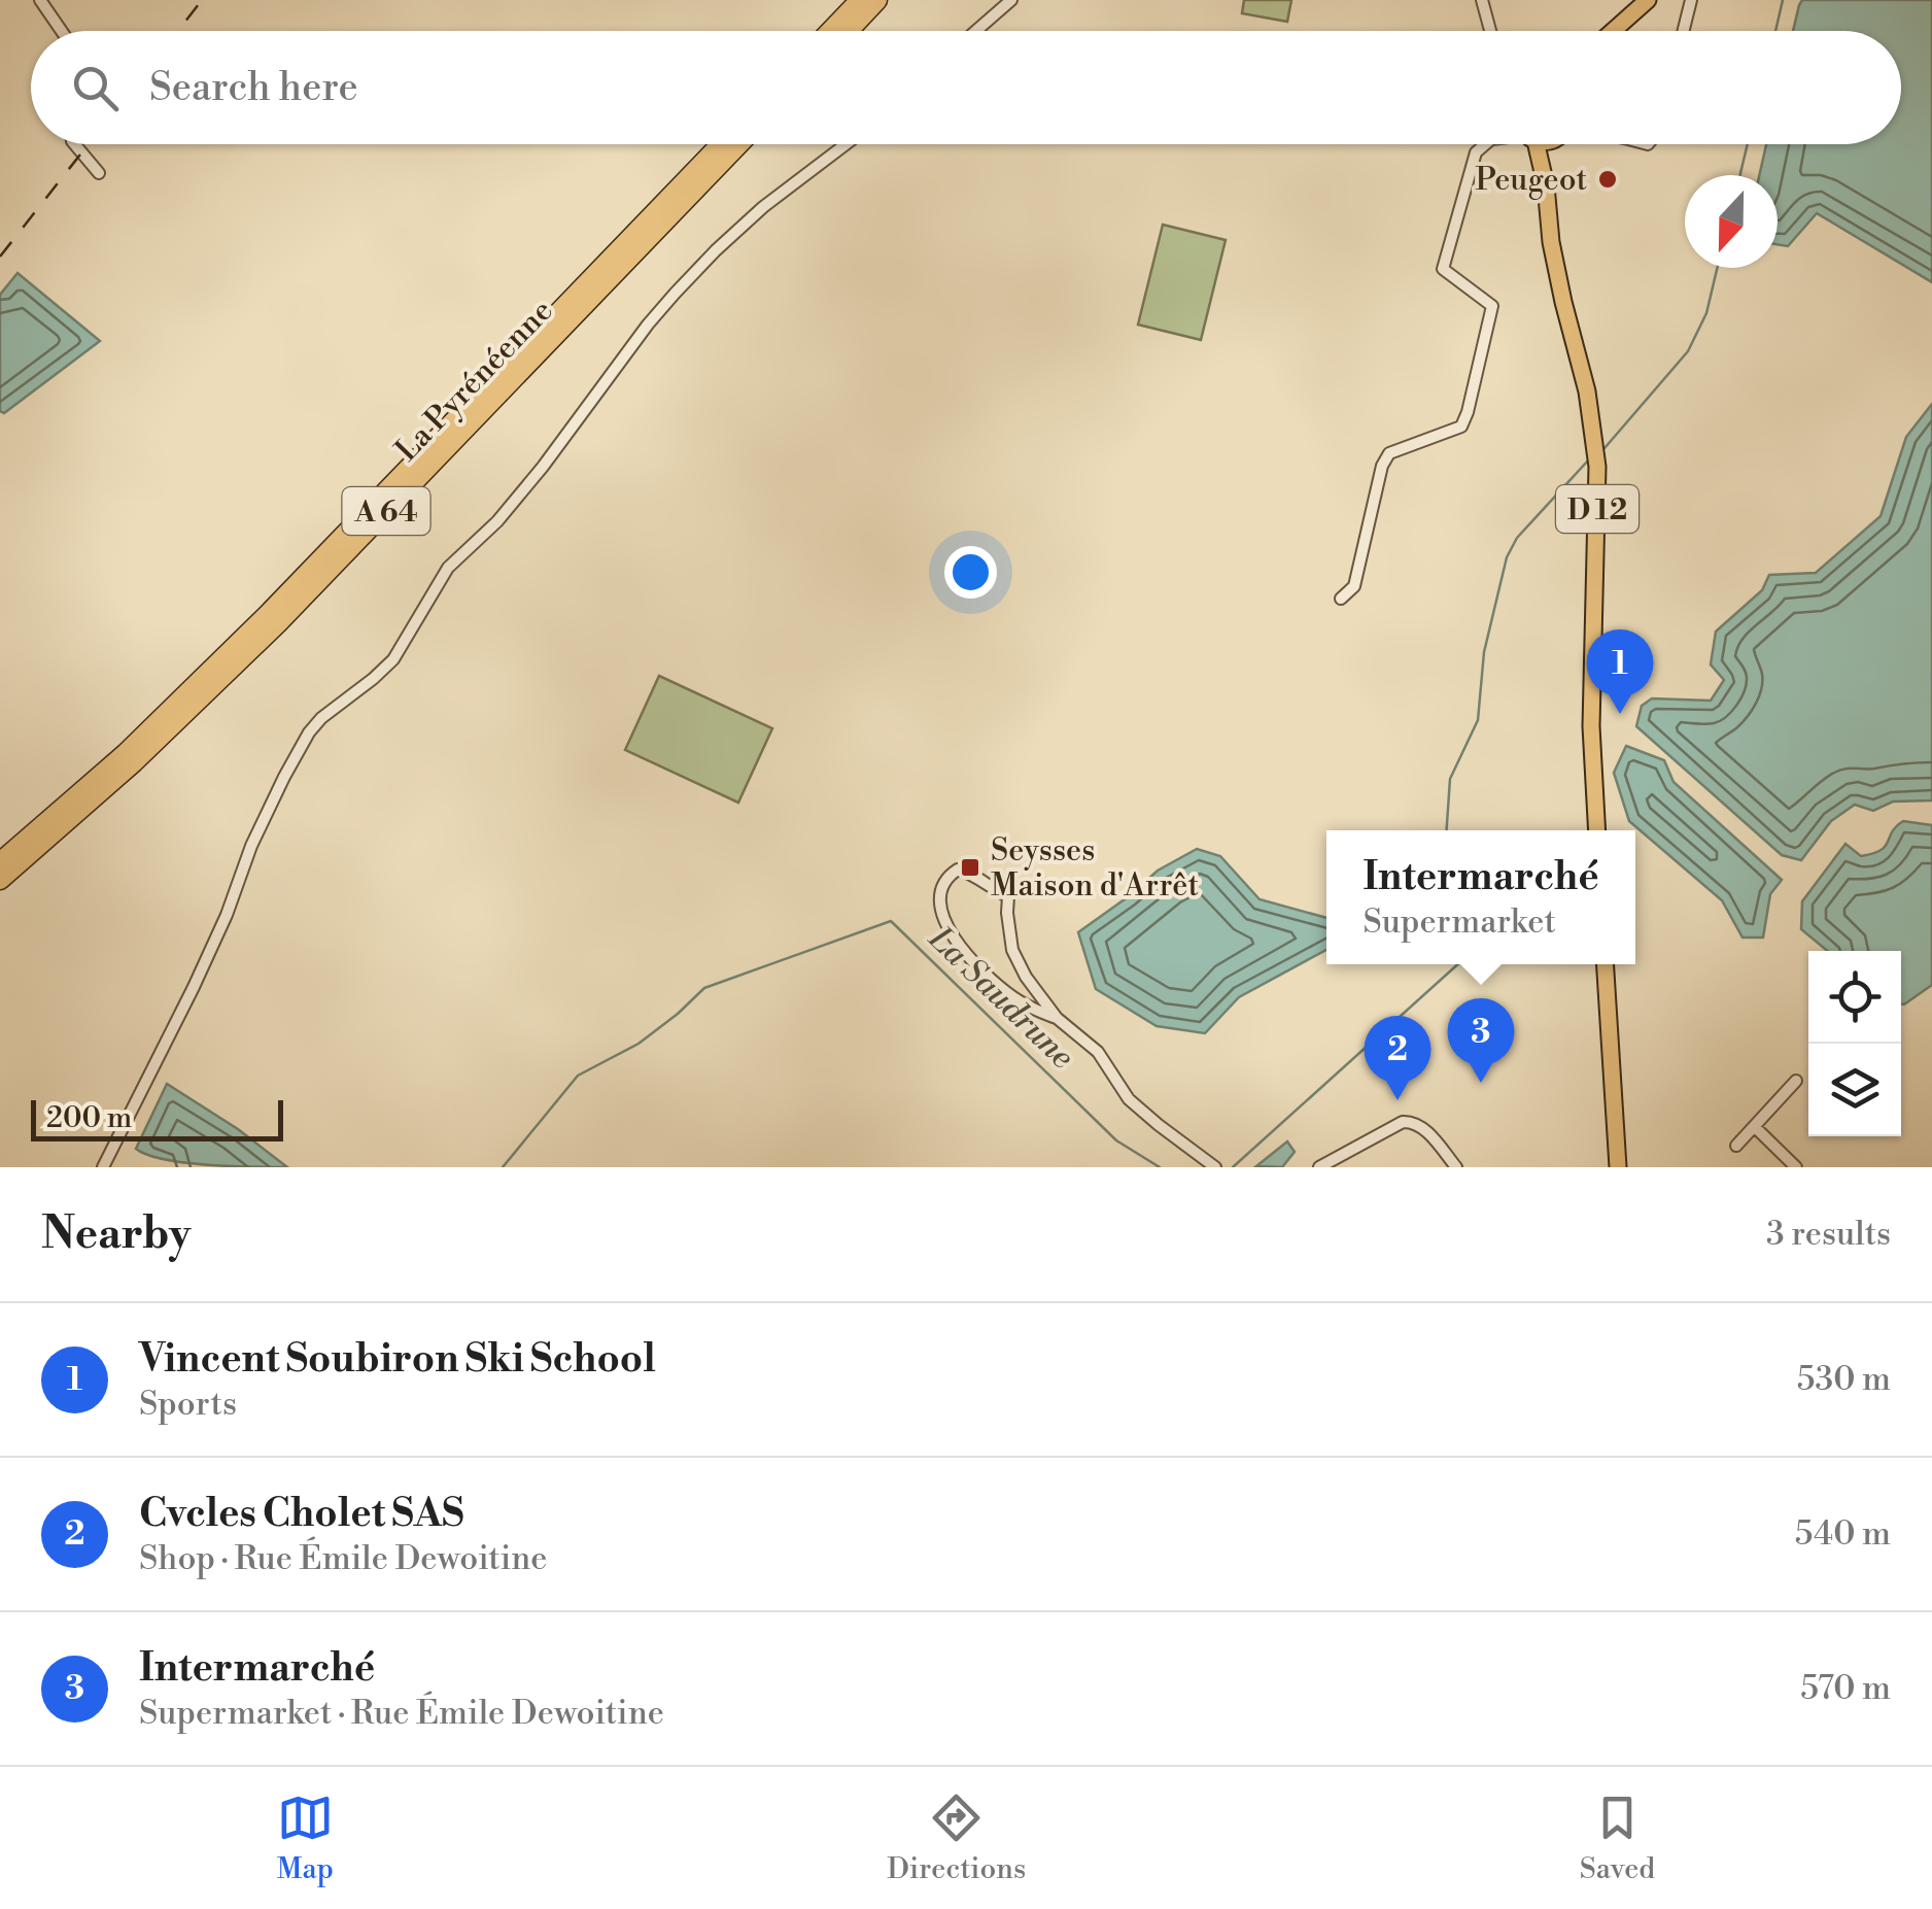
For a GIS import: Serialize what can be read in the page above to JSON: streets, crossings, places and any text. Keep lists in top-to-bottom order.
{
  "streets": {
    "highway": ["La Pyrénéenne", "A 64"],
    "main road": ["D 12"]
  },
  "water": ["La Saudrune"],
  "places": {
    "other": ["Peugeot"],
    "transit": ["Seysses Maison d'Arrêt"]
  },
  "scale_bar": "200 m",
  "north": "bottom",
  "page": {
    "search": "Search here",
    "pins": ["1", "3", "2"],
    "popup": ["Intermarché", "Supermarket"],
    "scale": "200 m",
    "heading": ["Nearby", "3 results"],
    "list": [
      {
        "mark": "1",
        "name": "Vincent Soubiron Ski School",
        "note": "Sports",
        "value": "530 m"
      },
      {
        "mark": "2",
        "name": "Cvcles Cholet SAS",
        "note": "Shop · Rue Émile Dewoitine",
        "value": "540 m"
      },
      {
        "mark": "3",
        "name": "Intermarché",
        "note": "Supermarket · Rue Émile Dewoitine",
        "value": "570 m"
      }
    ],
    "nav": ["Map", "Directions", "Saved"]
  }
}
